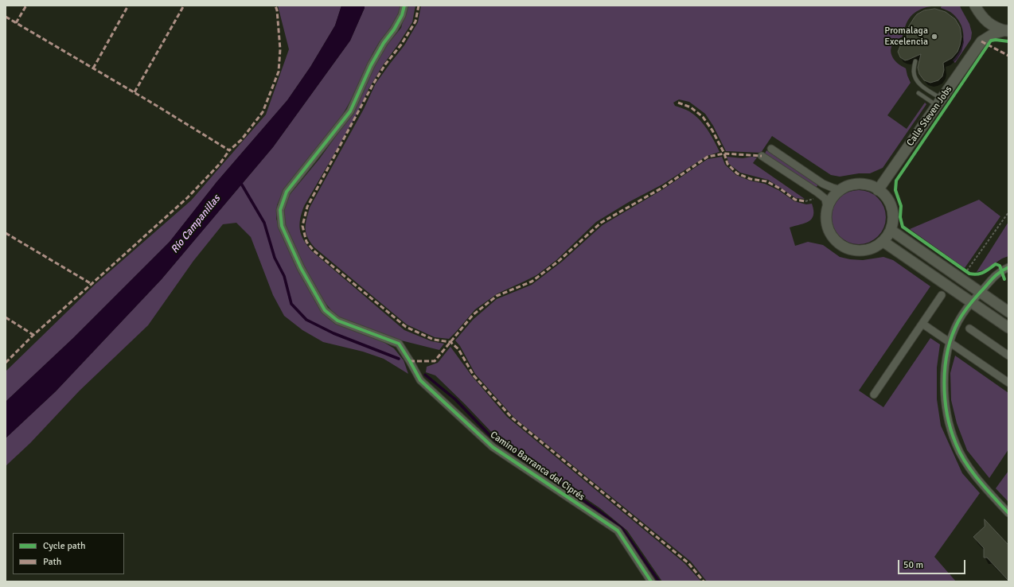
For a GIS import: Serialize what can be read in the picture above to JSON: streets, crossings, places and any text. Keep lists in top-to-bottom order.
{
  "streets": {
    "street": ["Calle Steven Jobs", "Camino Barranca del Ciprés"]
  },
  "water": ["Río Campanillas"],
  "places": ["Promalaga Excelencia"],
  "legend": ["Cycle path", "Path"],
  "scale_bar": "50 m"
}
